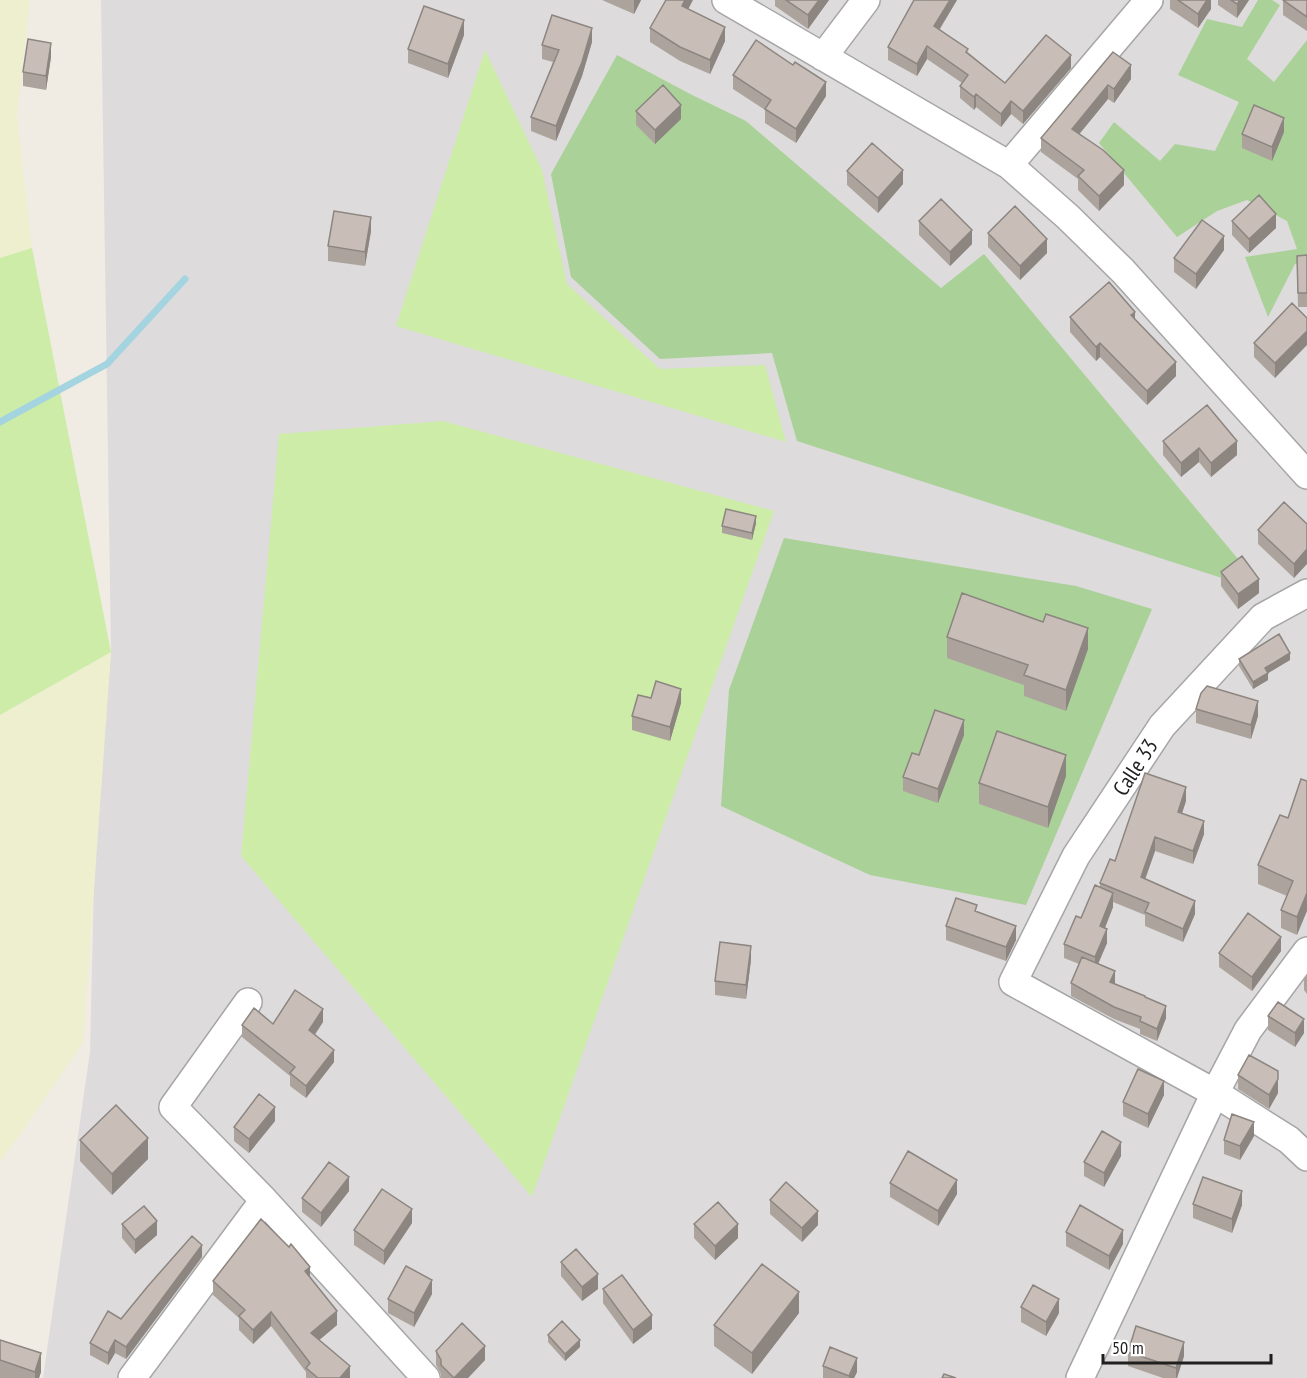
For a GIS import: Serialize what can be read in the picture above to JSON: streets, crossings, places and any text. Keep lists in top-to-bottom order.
{
  "streets": {
    "street": ["Calle 33"]
  },
  "scale_bar": "50 m"
}
